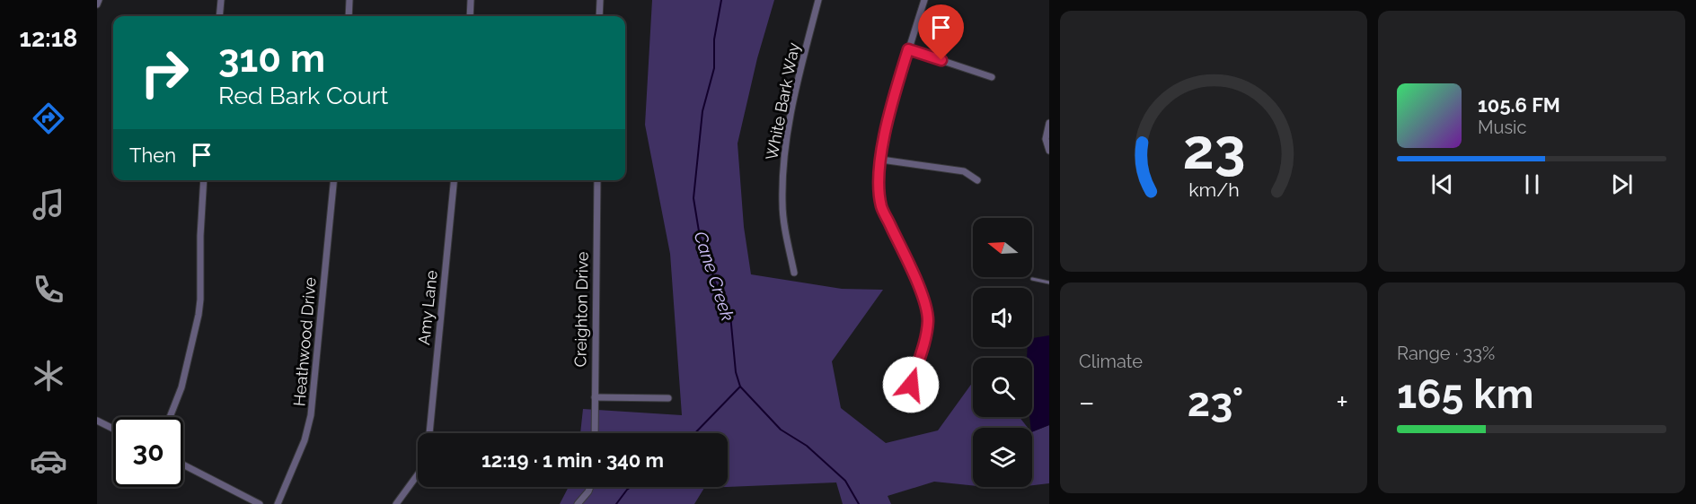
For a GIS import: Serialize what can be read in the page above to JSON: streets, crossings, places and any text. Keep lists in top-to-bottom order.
{
  "streets": {
    "street": [
      "White Bark Way",
      "Amy Lane",
      "Creighton Drive",
      "Heathwood Drive"
    ]
  },
  "water": ["Cane Creek"],
  "north": "left",
  "page": {
    "tabs": "12:18",
    "turn": ["310 m", "Red Bark Court"],
    "song": ["105.6 FM", "Music"],
    "then": "Then",
    "tile": [
      "Climate",
      ["Range · 33%", "165 km"]
    ],
    "heat": ["−", "23°", "+"],
    "limit": "30",
    "trip": "12:19 · 1 min · 340 m",
    "gauge": ["23", "km/h"]
  }
}
